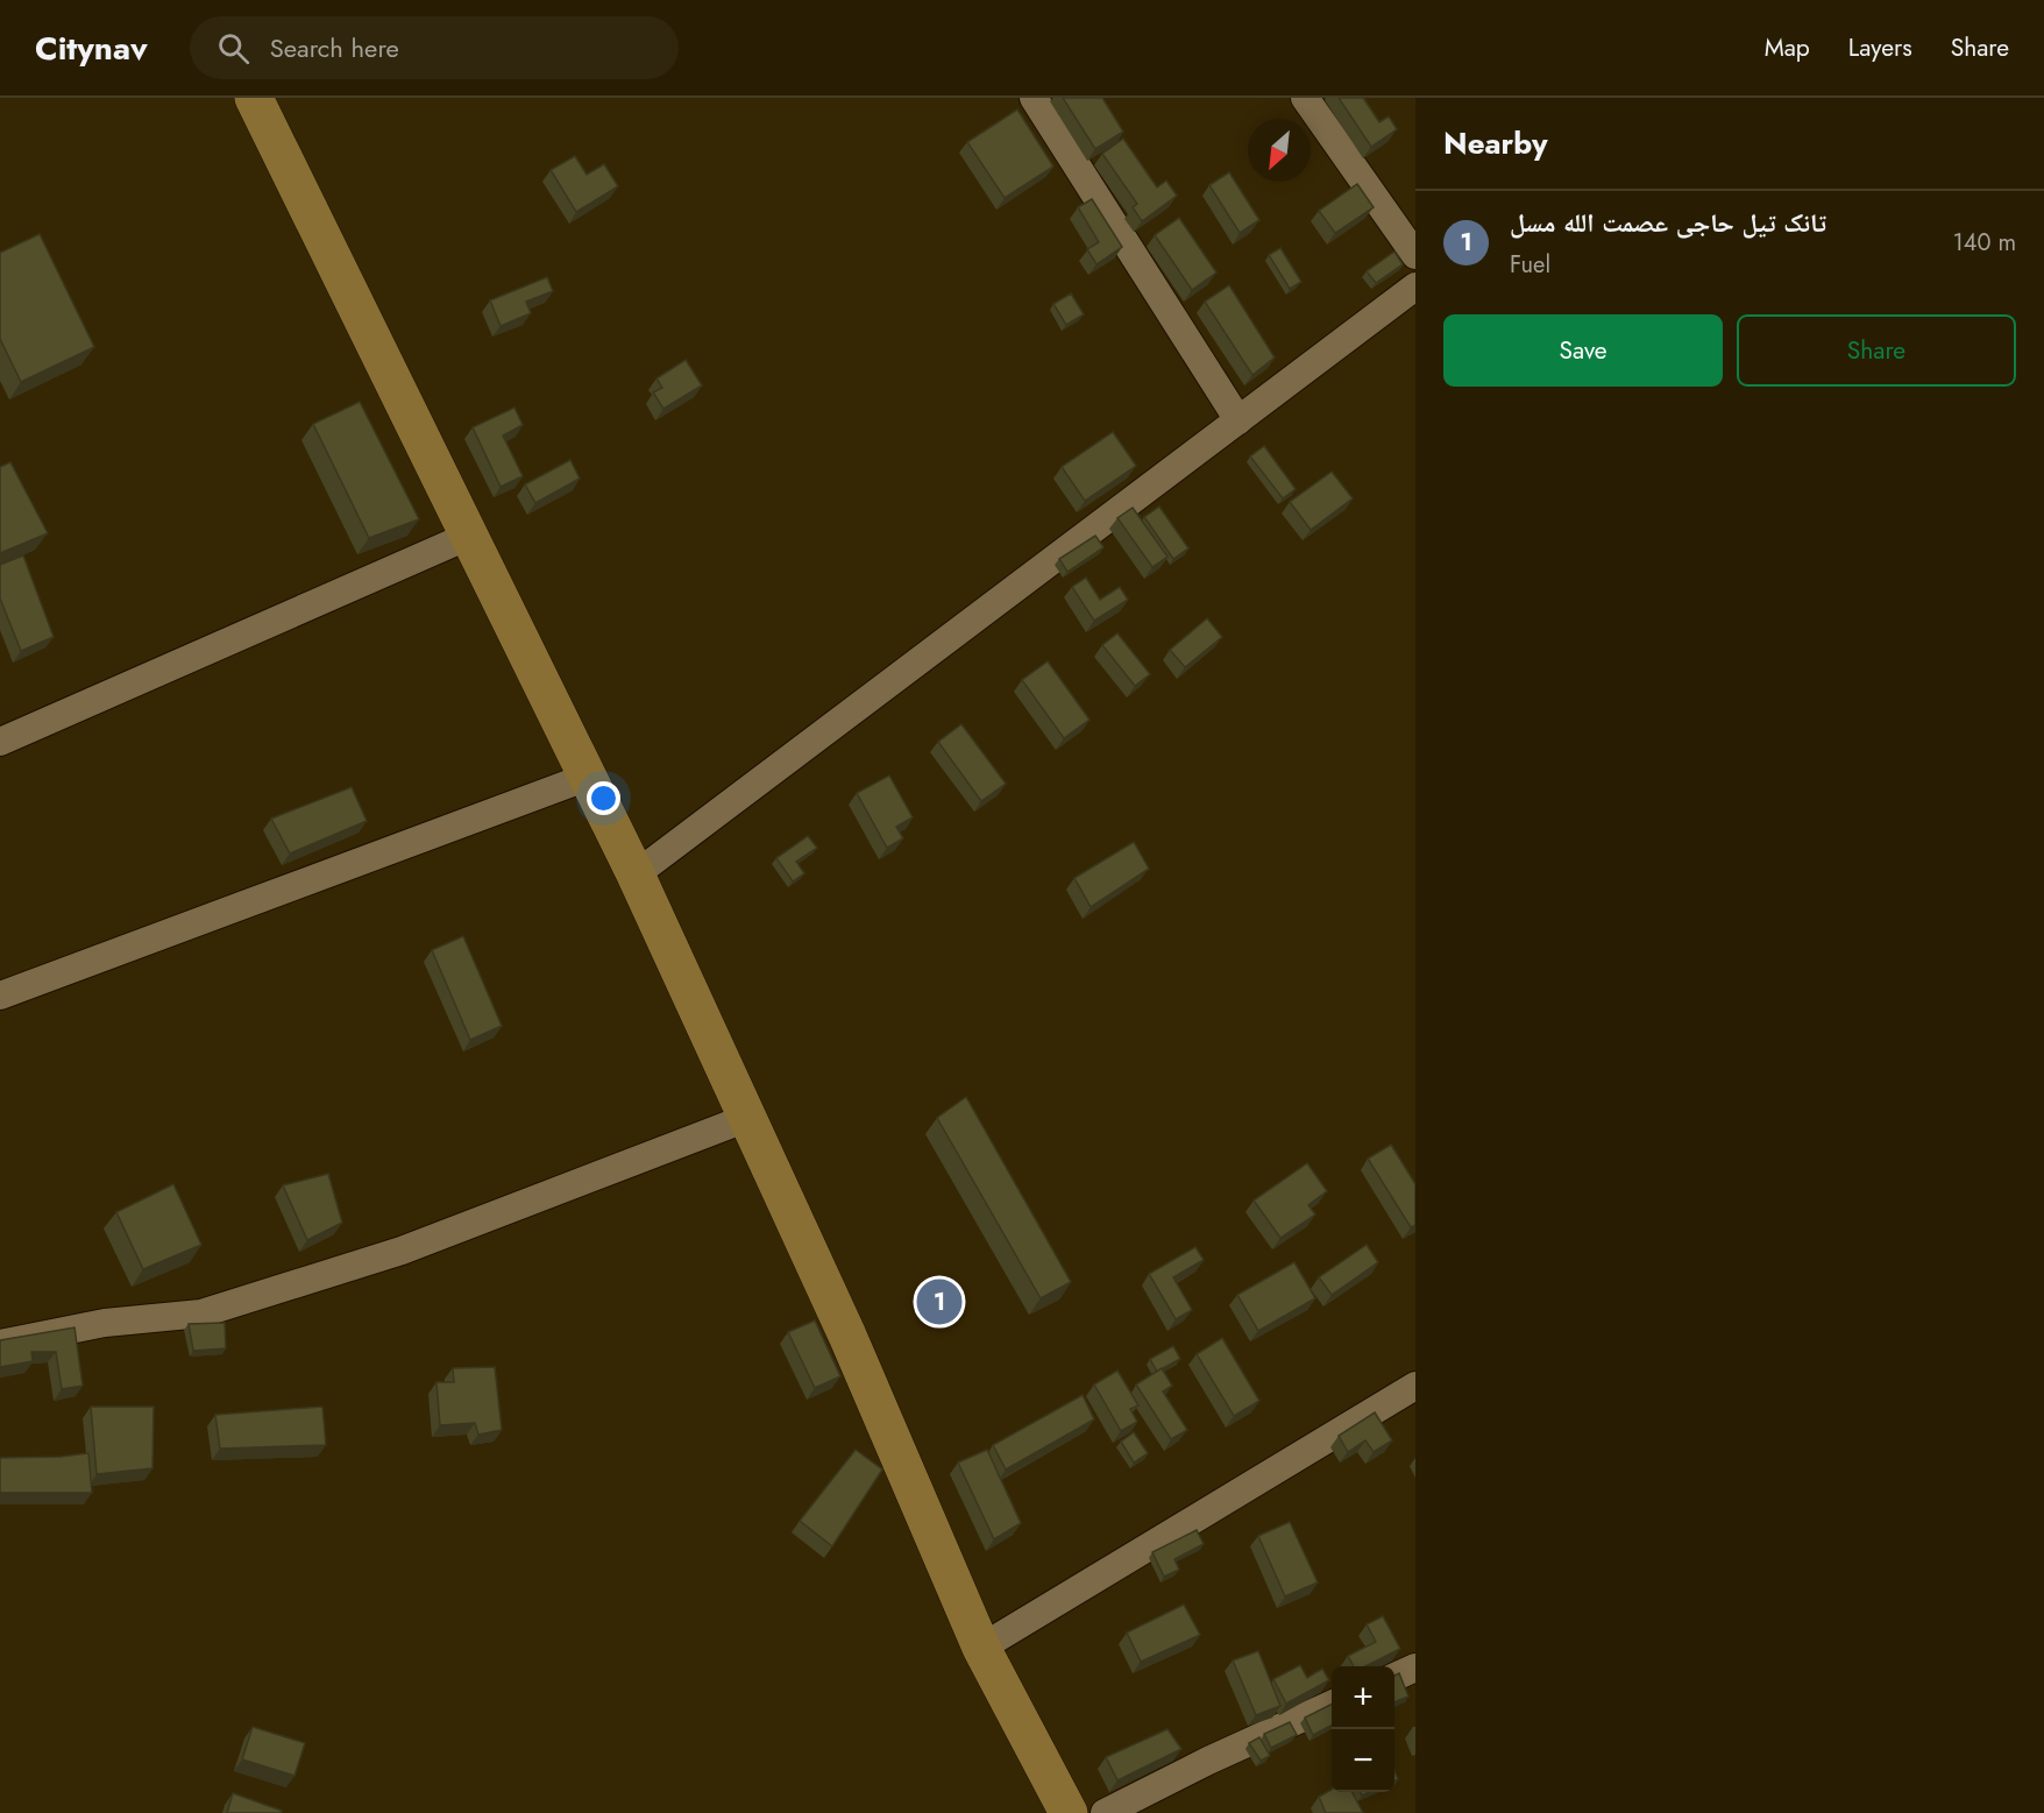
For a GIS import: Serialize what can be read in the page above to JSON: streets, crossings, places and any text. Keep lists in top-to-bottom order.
{
  "north": "bottom left",
  "page": {
    "header": "Citynav",
    "search": "Search here",
    "nav": ["Map", "Layers", "Share"],
    "heading": "Nearby",
    "list": [
      {
        "mark": "1",
        "name": "تانک تیل حاجی عصمت الله مسل",
        "note": "Fuel",
        "value": "140 m"
      }
    ],
    "buttons": ["Save", "Share"],
    "pins": "1",
    "map_buttons": ["+", "−"]
  }
}
